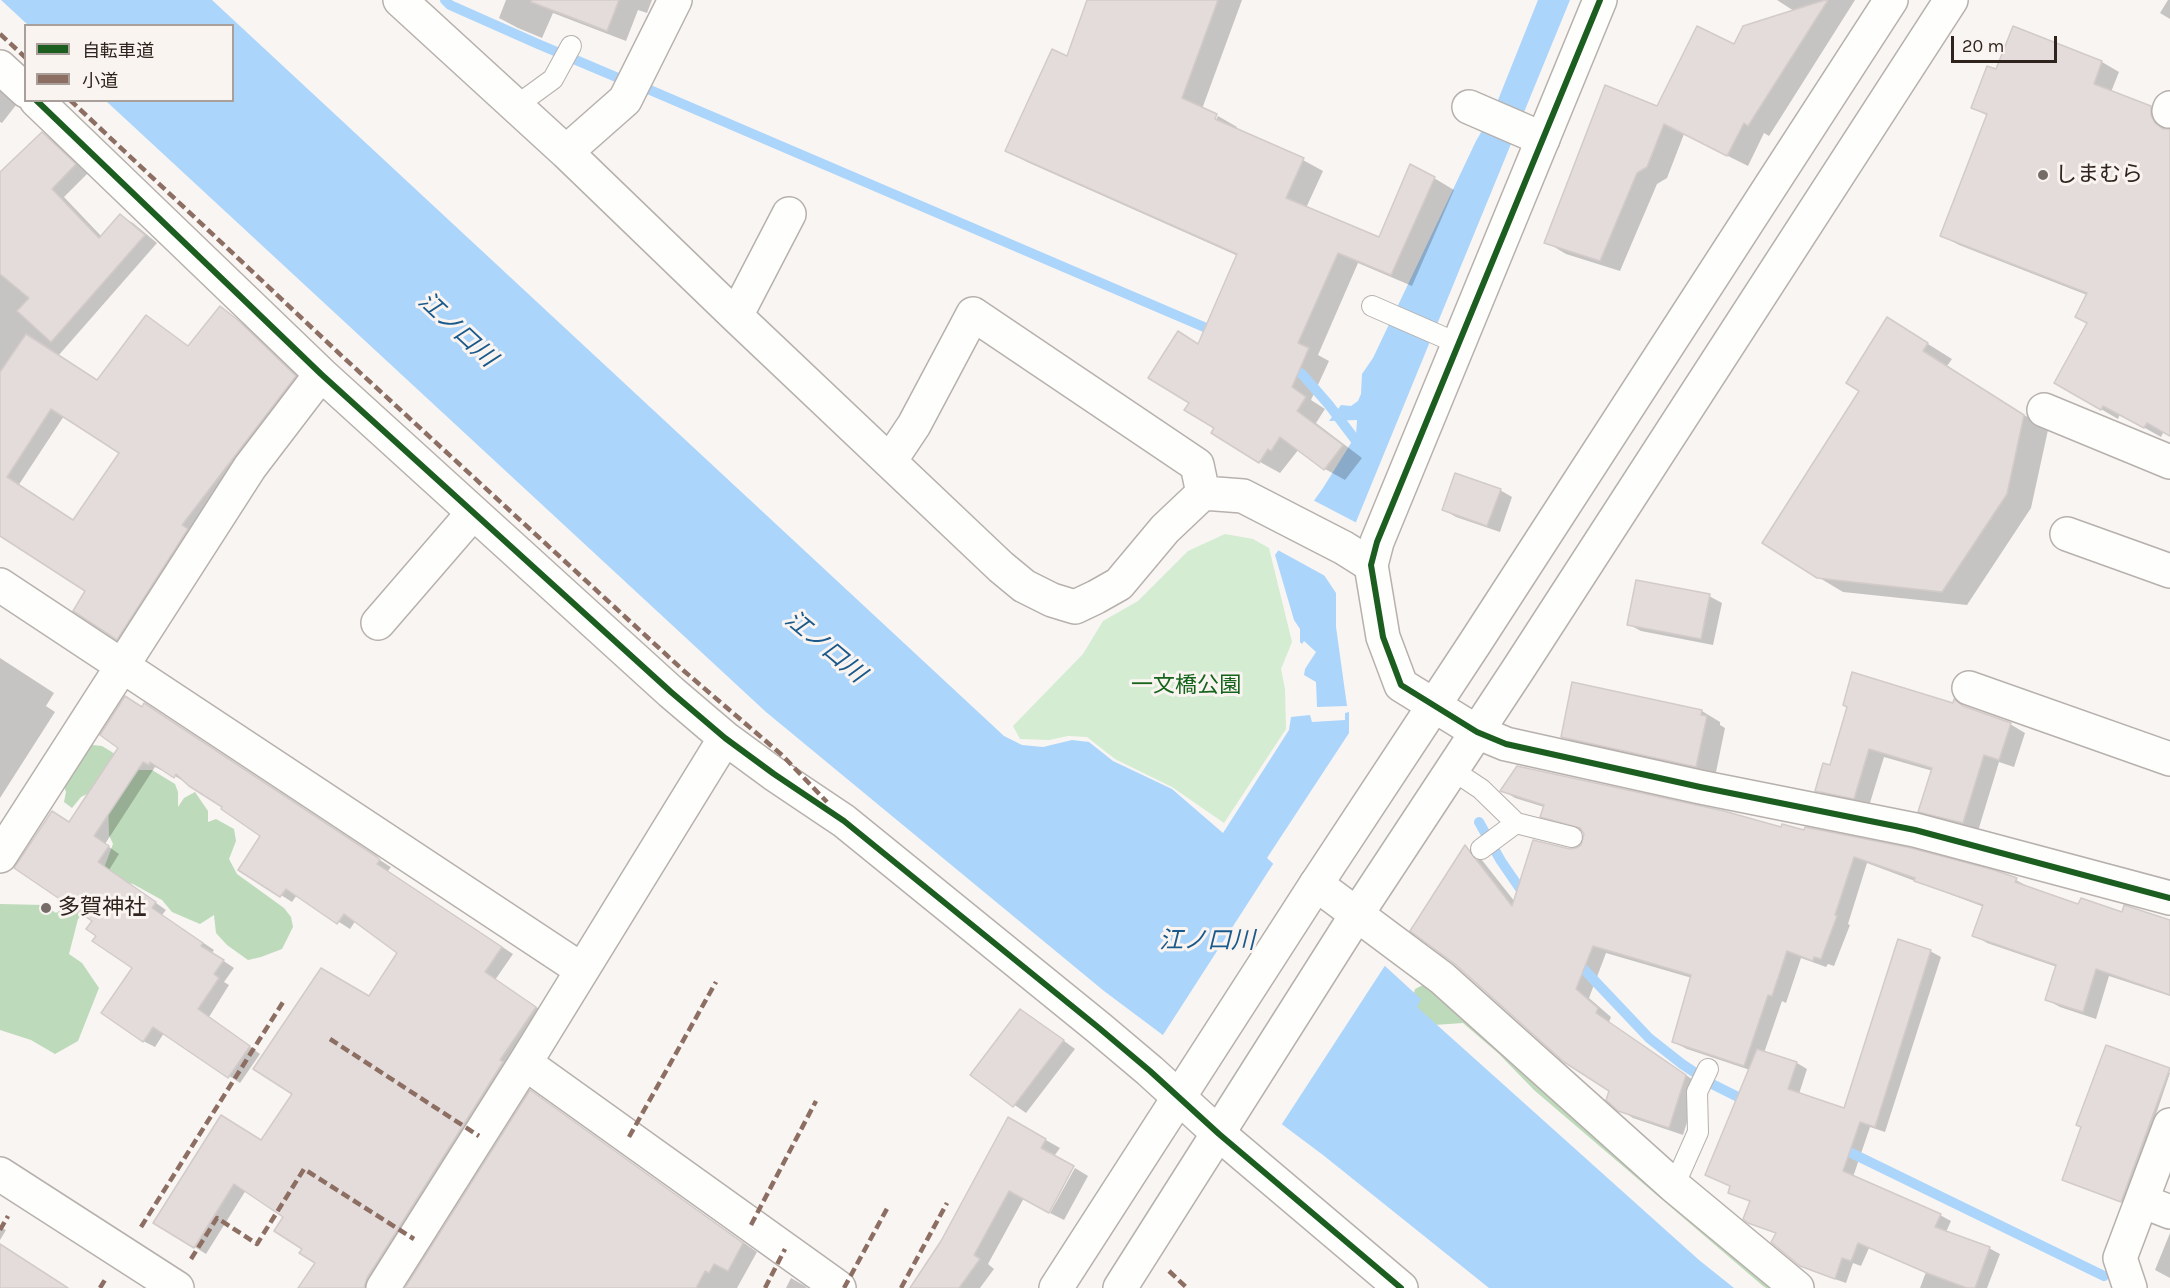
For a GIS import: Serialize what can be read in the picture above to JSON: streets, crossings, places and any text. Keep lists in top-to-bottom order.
{
  "water": ["江ノ口川"],
  "parks": ["一文橋公園"],
  "places": ["しまむら", "多賀神社"],
  "legend": ["自転車道", "小道"],
  "scale_bar": "20 m"
}
